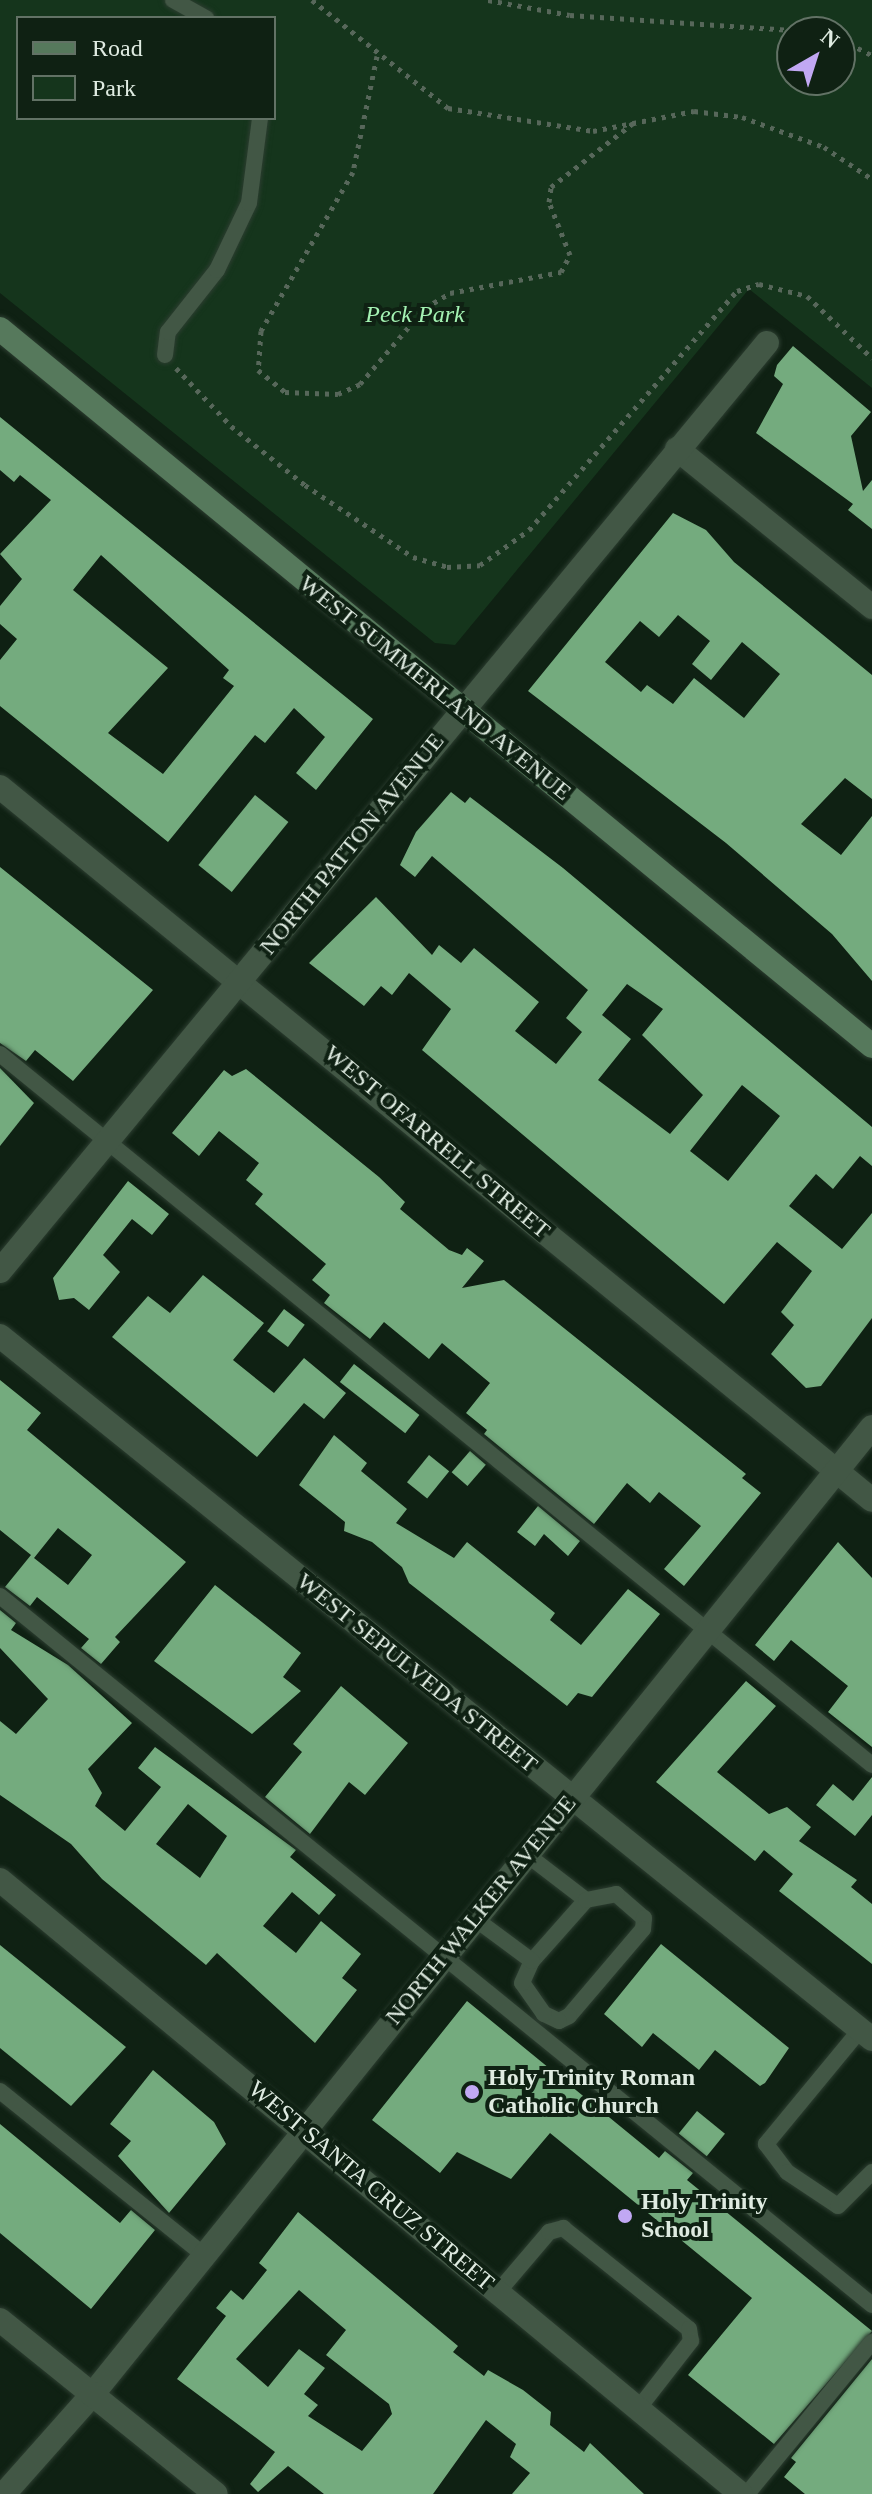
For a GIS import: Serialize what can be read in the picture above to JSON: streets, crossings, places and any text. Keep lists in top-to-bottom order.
{
  "streets": {
    "main road": ["WEST SUMMERLAND AVENUE"],
    "street": [
      "NORTH PATTON AVENUE",
      "WEST OFARRELL STREET",
      "WEST SEPULVEDA STREET",
      "NORTH WALKER AVENUE",
      "WEST SANTA CRUZ STREET"
    ]
  },
  "crossings": [
    ["WEST SUMMERLAND AVENUE", "NORTH PATTON AVENUE"],
    ["NORTH PATTON AVENUE", "WEST OFARRELL STREET"],
    ["WEST OFARRELL STREET", "NORTH WALKER AVENUE"],
    ["WEST SEPULVEDA STREET", "NORTH WALKER AVENUE"],
    ["NORTH WALKER AVENUE", "WEST SANTA CRUZ STREET"]
  ],
  "parks": ["Peck Park"],
  "places": ["Holy Trinity Roman Catholic Church", "Holy Trinity School"],
  "legend": ["Road", "Park"],
  "north": "top right"
}
